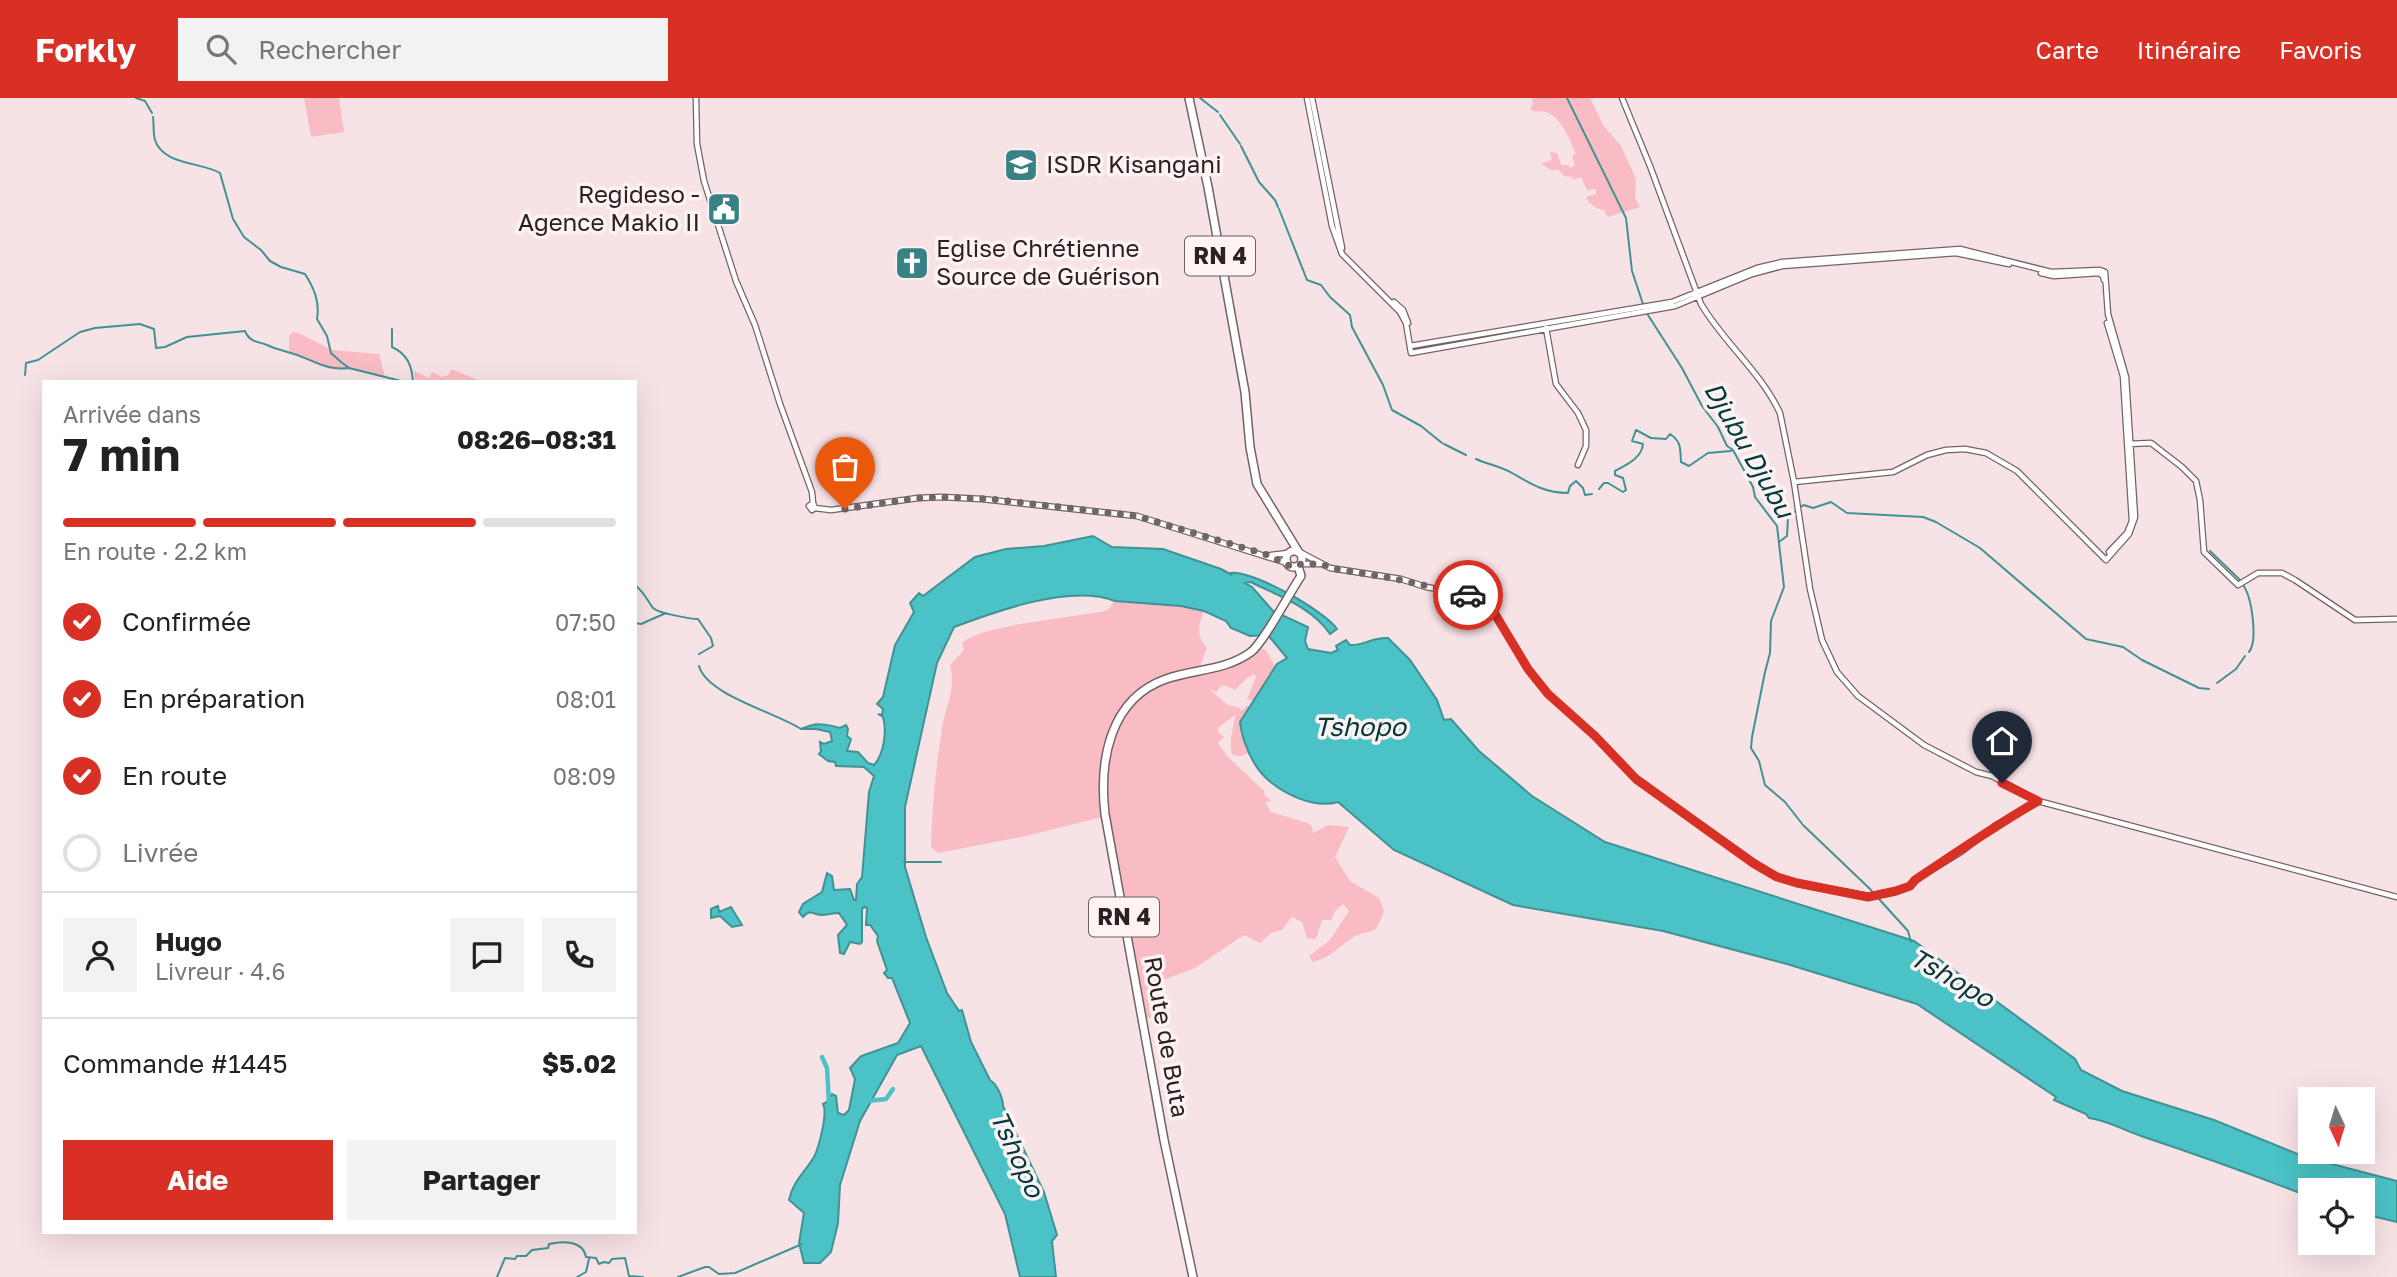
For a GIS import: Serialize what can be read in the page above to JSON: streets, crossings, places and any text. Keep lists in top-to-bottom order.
{
  "streets": {
    "highway": ["RN 4", "Route de Buta"]
  },
  "crossings": [
    ["RN 4", "Route de Buta"]
  ],
  "water": ["Djubu Djubu", "Tshopo"],
  "places": {
    "school or university": ["ISDR Kisangani"],
    "public building": ["Regideso - Agence Makio II"],
    "church": ["Eglise Chrétienne Source de Guérison"]
  },
  "north": "bottom",
  "page": {
    "header": "Forkly",
    "search": "Rechercher",
    "nav": ["Carte", "Itinéraire", "Favoris"],
    "heading": ["7 min", "Arrivée dans", "08:26–08:31"],
    "panel": [
      "Hugo",
      "Livreur · 4.6",
      "Commande #1445",
      "$5.02"
    ],
    "bar": "En route · 2.2 km",
    "list": [
      ["Confirmée", "07:50"],
      ["En préparation", "08:01"],
      ["En route", "08:09"],
      "Livrée"
    ],
    "buttons": ["Aide", "Partager"]
  }
}
